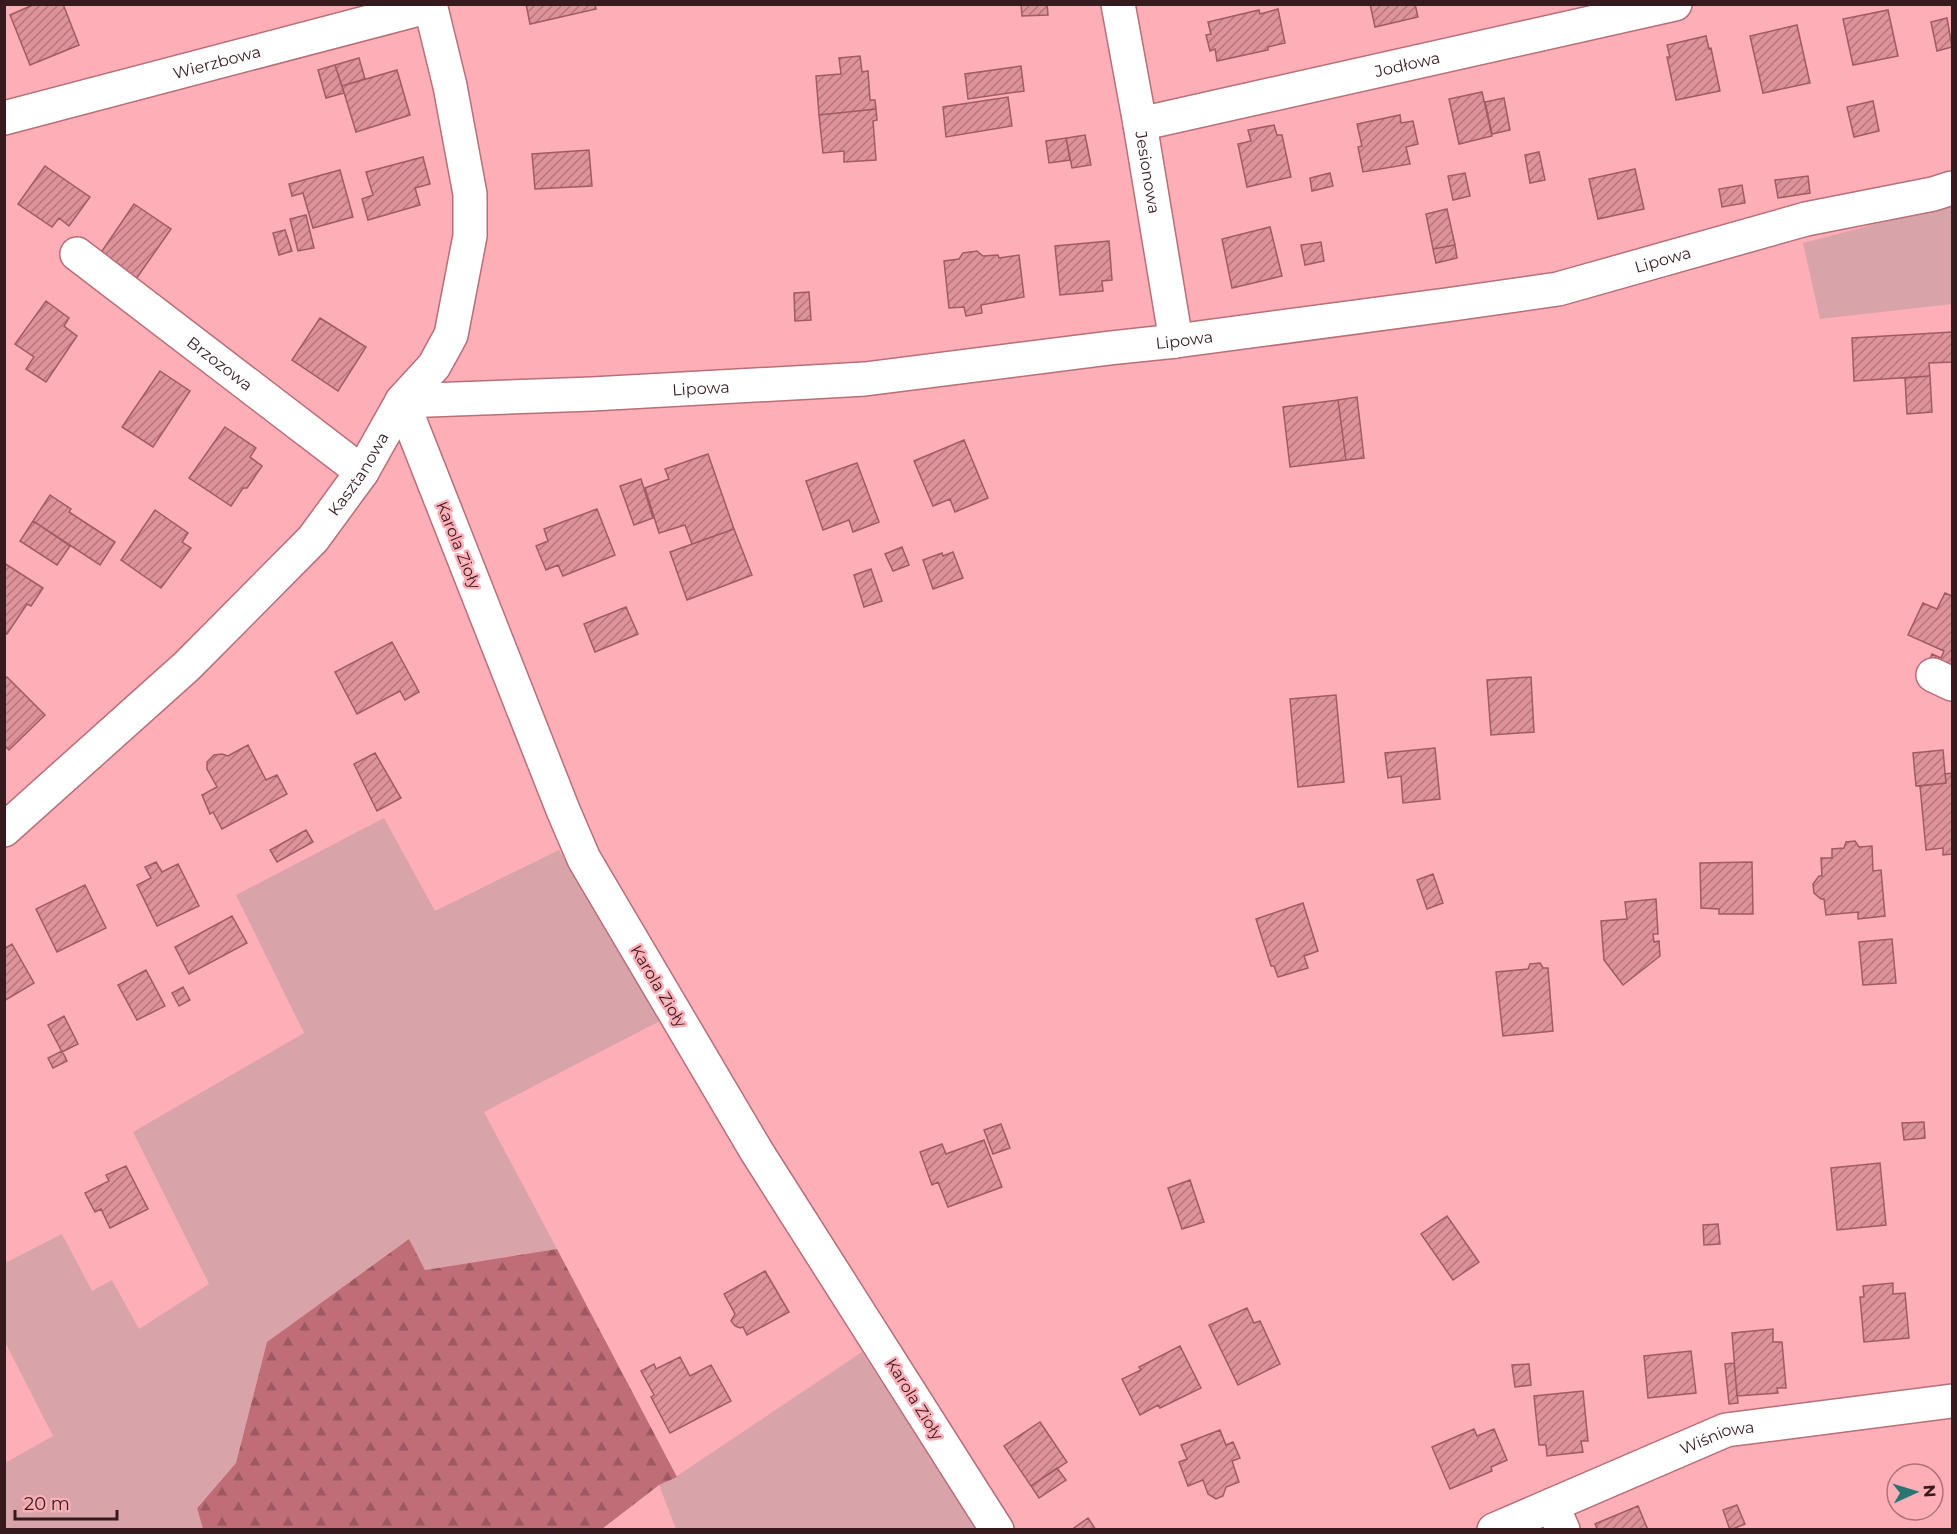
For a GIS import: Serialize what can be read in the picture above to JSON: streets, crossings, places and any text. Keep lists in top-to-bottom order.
{
  "streets": {
    "street": [
      "Wierzbowa",
      "Jodłowa",
      "Jesionowa",
      "Lipowa",
      "Brzozowa",
      "Kasztanowa",
      "Karola Zioły",
      "Wiśniowa"
    ]
  },
  "crossings": [
    ["Wierzbowa", "Kasztanowa"],
    ["Jodłowa", "Jesionowa"],
    ["Jesionowa", "Lipowa"],
    ["Lipowa", "Kasztanowa"],
    ["Lipowa", "Karola Zioły"],
    ["Brzozowa", "Kasztanowa"],
    ["Kasztanowa", "Karola Zioły"]
  ],
  "scale_bar": "20 m",
  "north": "right"
}
